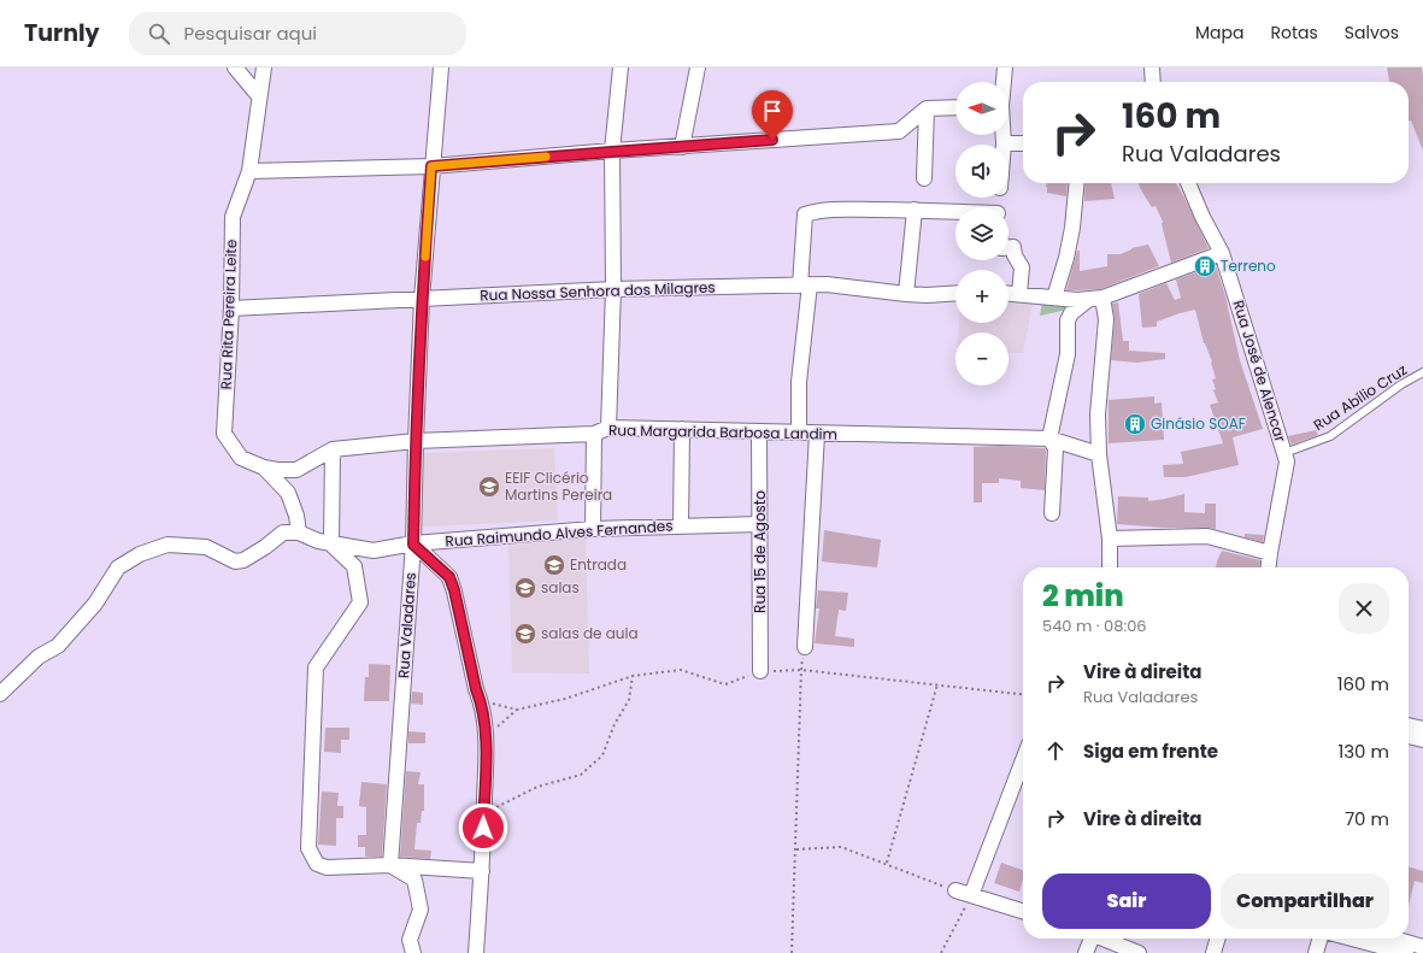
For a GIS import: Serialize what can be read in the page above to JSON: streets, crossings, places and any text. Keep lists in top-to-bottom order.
{
  "streets": {
    "street": [
      "Rua Nossa Senhora dos Milagres",
      "Rua Rita Pereira Leite",
      "Rua José de Alencar",
      "Rua Margarida Barbosa Landim",
      "Rua Raimundo Alves Fernandes",
      "Rua 15 de Agosto",
      "Rua Valadares"
    ],
    "lane": ["Rua Abílio Cruz"]
  },
  "crossings": [
    ["Rua Nossa Senhora dos Milagres", "Rua Rita Pereira Leite"],
    ["Rua Nossa Senhora dos Milagres", "Rua Valadares"],
    ["Rua Rita Pereira Leite", "Rua Margarida Barbosa Landim"],
    ["Rua Rita Pereira Leite", "Rua Raimundo Alves Fernandes"],
    ["Rua José de Alencar", "Rua Abílio Cruz"],
    ["Rua Margarida Barbosa Landim", "Rua 15 de Agosto"],
    ["Rua Margarida Barbosa Landim", "Rua Valadares"],
    ["Rua Raimundo Alves Fernandes", "Rua 15 de Agosto"],
    ["Rua Raimundo Alves Fernandes", "Rua Valadares"]
  ],
  "places": {
    "building": ["Terreno", "Ginásio SOAF"],
    "school or university": [
      "EEIF Clicério Martins Pereira",
      "Entrada",
      "salas",
      "salas de aula"
    ]
  },
  "north": "left",
  "page": {
    "header": "Turnly",
    "search": "Pesquisar aqui",
    "nav": ["Mapa", "Rotas", "Salvos"],
    "map_buttons": ["+", "−"],
    "turn": ["160 m", "Rua Valadares"],
    "heading": ["2 min", "540 m · 08:06"],
    "list": [
      {
        "name": "Vire à direita",
        "note": "Rua Valadares",
        "value": "160 m"
      },
      {
        "name": "Siga em frente",
        "value": "130 m"
      },
      {
        "name": "Vire à direita",
        "value": "70 m"
      }
    ],
    "buttons": ["Sair", "Compartilhar"]
  }
}
